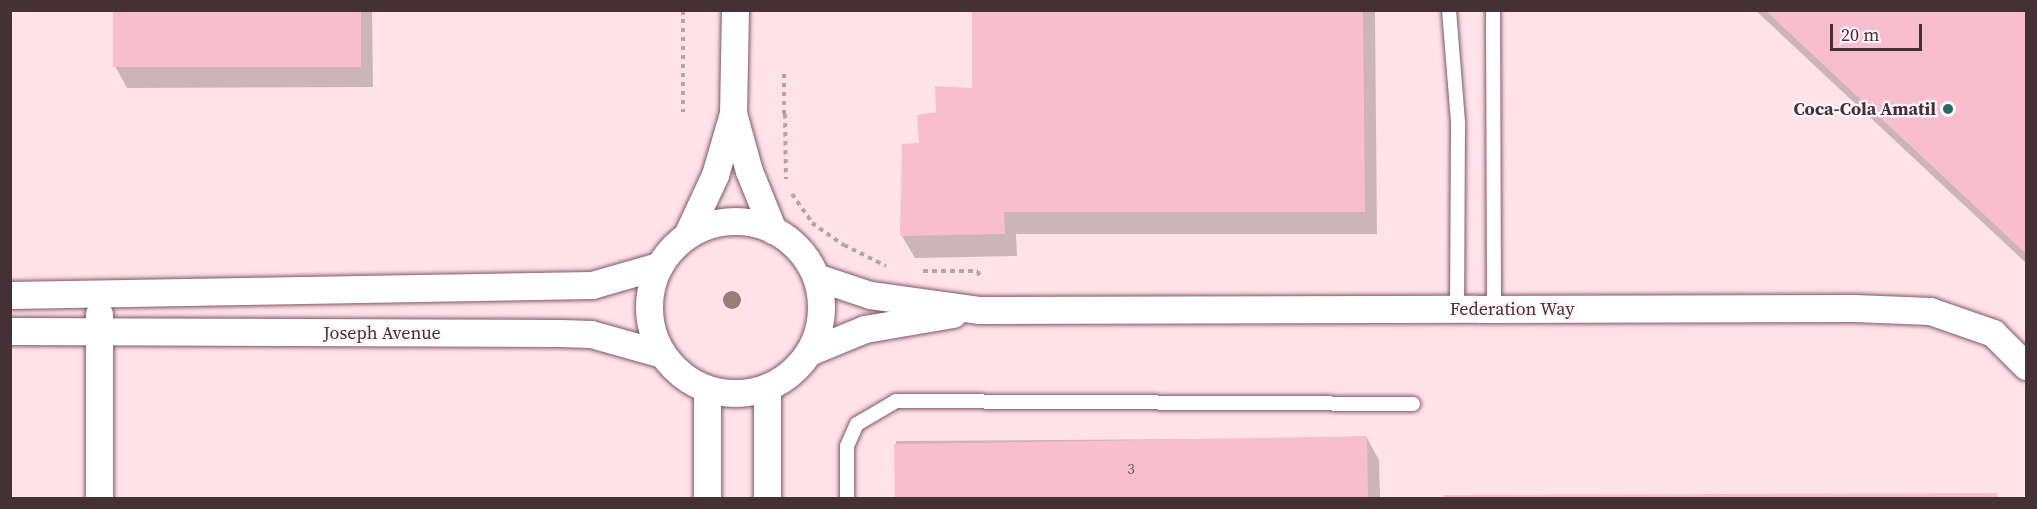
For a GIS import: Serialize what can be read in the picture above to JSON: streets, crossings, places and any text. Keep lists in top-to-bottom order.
{
  "streets": {
    "street": ["Federation Way", "Joseph Avenue"]
  },
  "crossings": [
    ["Federation Way", "Joseph Avenue"]
  ],
  "places": ["Coca-Cola Amatil"],
  "house_numbers": ["3"],
  "scale_bar": "20 m"
}
